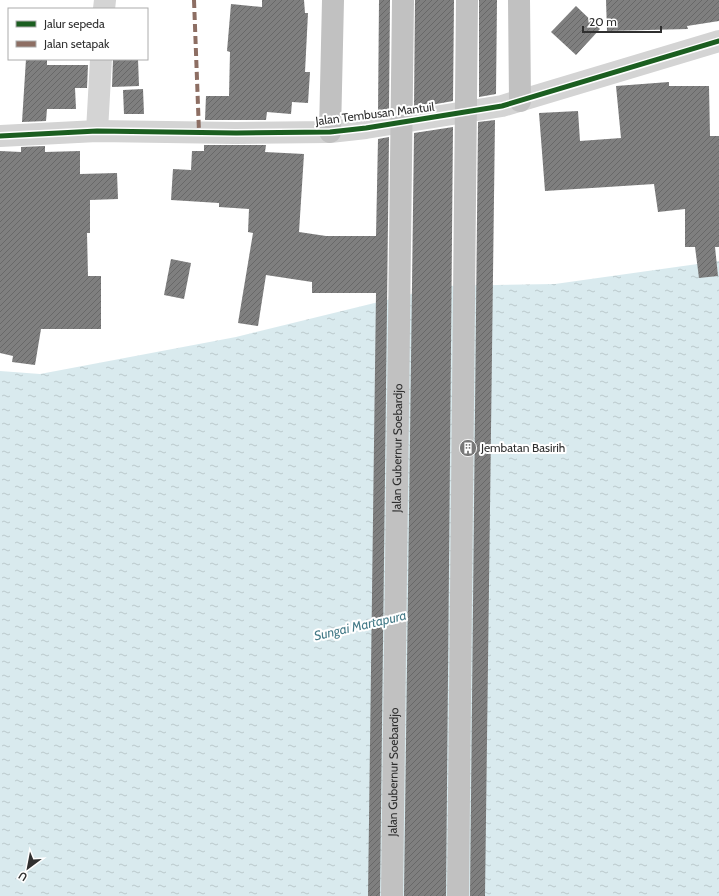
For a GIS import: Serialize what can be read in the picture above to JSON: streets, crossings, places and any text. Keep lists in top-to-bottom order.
{
  "streets": {
    "highway": ["Jalan Gubernur Soebardjo"],
    "street": ["Jalan Tembusan Mantuil"]
  },
  "water": ["Sungai Martapura"],
  "places": {
    "building": ["Jembatan Basirih"]
  },
  "legend": ["Jalur sepeda", "Jalan setapak"],
  "scale_bar": "20 m",
  "north": "bottom left"
}
